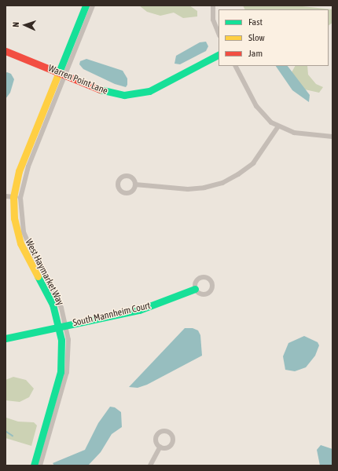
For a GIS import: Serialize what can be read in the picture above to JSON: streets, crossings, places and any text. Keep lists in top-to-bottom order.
{
  "streets": {
    "street": ["Warren Point Lane", "West Haymarket Way", "South Mannheim Court"]
  },
  "crossings": [
    ["Warren Point Lane", "West Haymarket Way"],
    ["West Haymarket Way", "South Mannheim Court"]
  ],
  "legend": ["Fast", "Slow", "Jam"],
  "north": "left"
}
